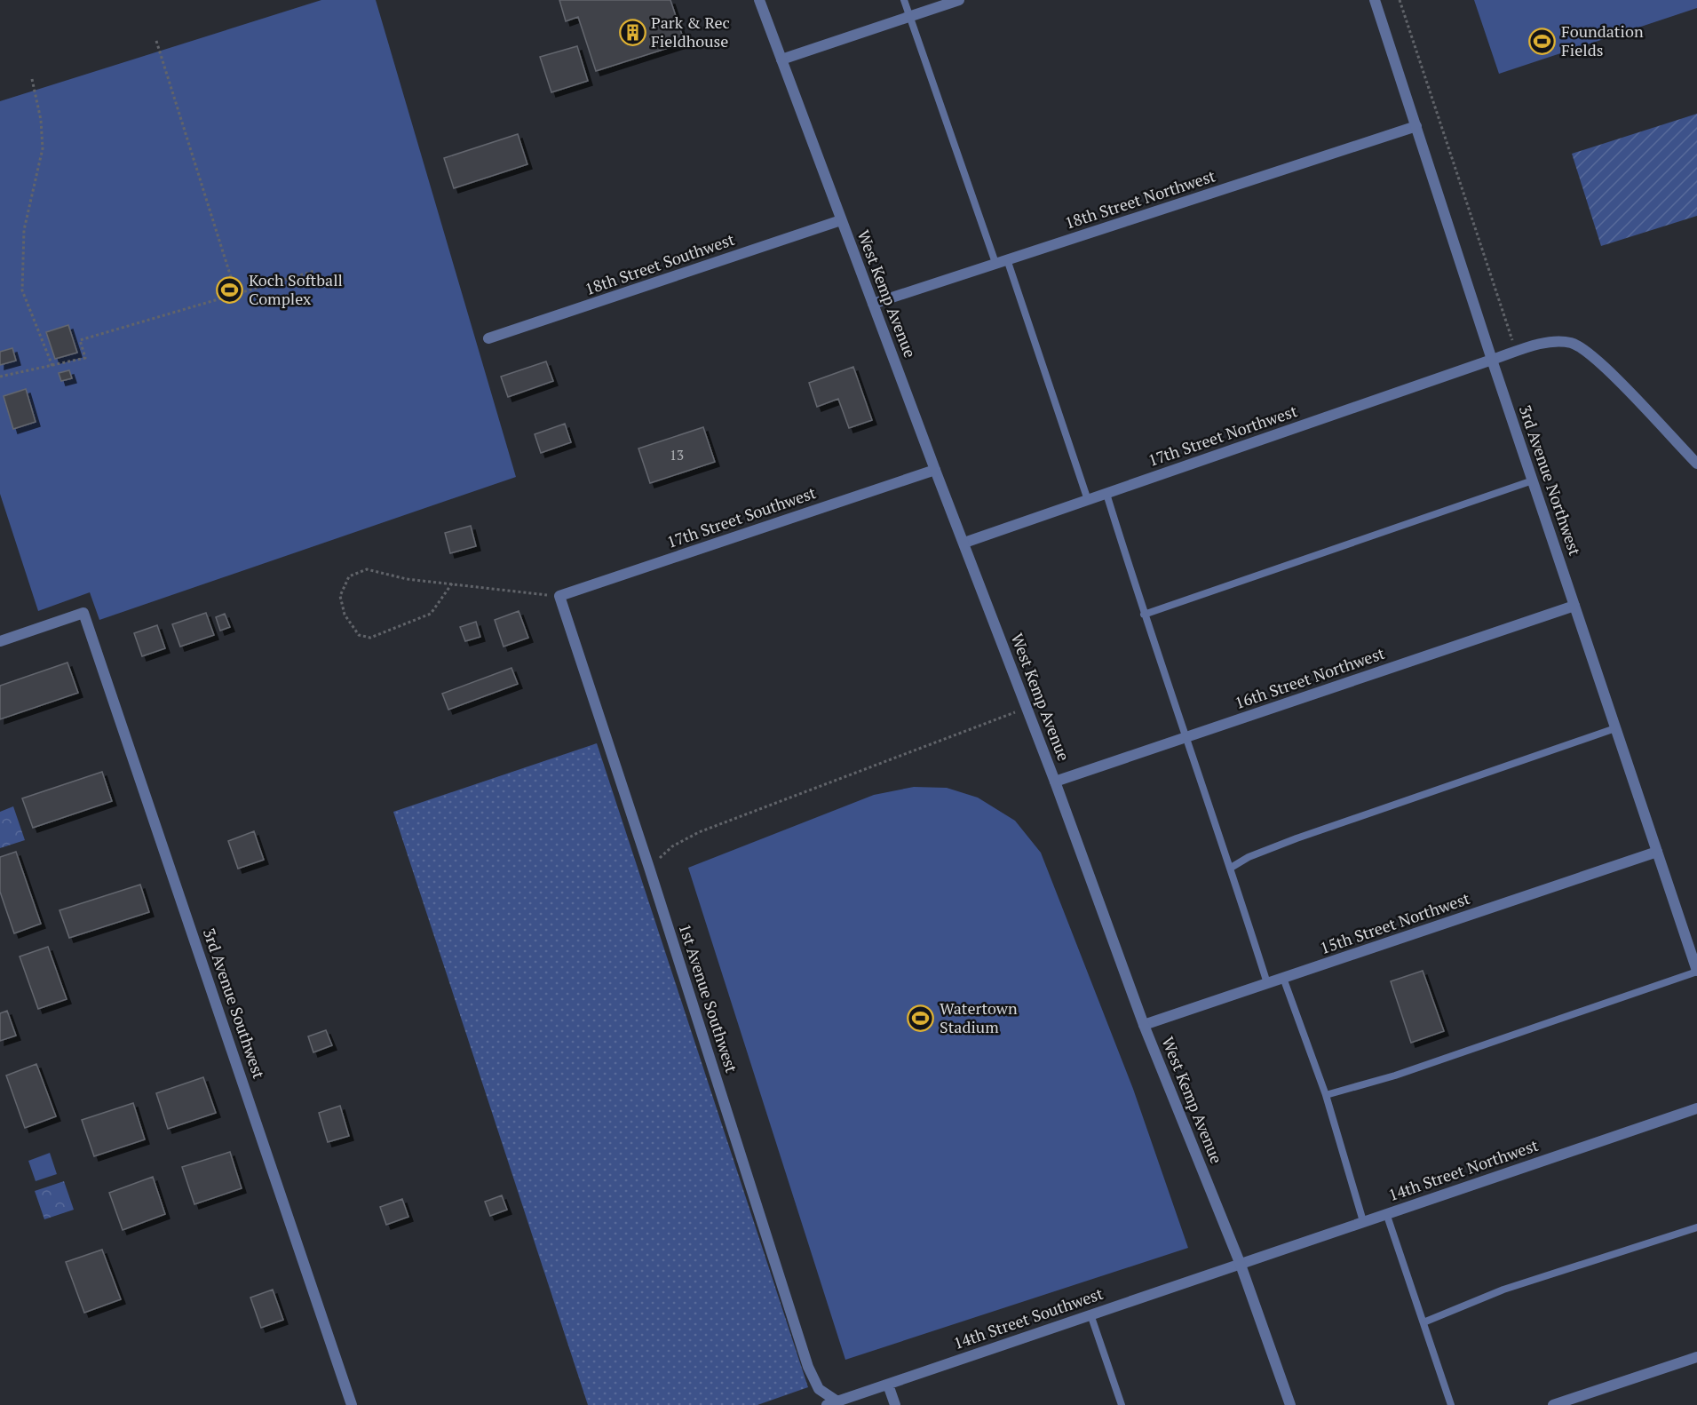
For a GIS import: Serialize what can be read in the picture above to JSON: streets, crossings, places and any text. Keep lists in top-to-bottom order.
{
  "streets": {
    "street": [
      "18th Street Northwest",
      "18th Street Southwest",
      "West Kemp Avenue",
      "17th Street Northwest",
      "3rd Avenue Northwest",
      "17th Street Southwest",
      "16th Street Northwest",
      "15th Street Northwest",
      "1st Avenue Southwest",
      "3rd Avenue Southwest",
      "14th Street Northwest",
      "14th Street Southwest"
    ]
  },
  "crossings": [
    ["18th Street Northwest", "West Kemp Avenue"],
    ["18th Street Northwest", "3rd Avenue Northwest"],
    ["18th Street Southwest", "West Kemp Avenue"],
    ["West Kemp Avenue", "17th Street Northwest"],
    ["West Kemp Avenue", "17th Street Southwest"],
    ["West Kemp Avenue", "16th Street Northwest"],
    ["West Kemp Avenue", "15th Street Northwest"],
    ["West Kemp Avenue", "14th Street Northwest"],
    ["West Kemp Avenue", "14th Street Southwest"],
    ["17th Street Northwest", "3rd Avenue Northwest"],
    ["3rd Avenue Northwest", "16th Street Northwest"],
    ["3rd Avenue Northwest", "15th Street Northwest"],
    ["17th Street Southwest", "1st Avenue Southwest"],
    ["1st Avenue Southwest", "14th Street Southwest"],
    ["14th Street Northwest", "14th Street Southwest"]
  ],
  "places": {
    "building": ["Park & Rec Fieldhouse"],
    "sports": ["Foundation Fields", "Koch Softball Complex", "Watertown Stadium"]
  },
  "house_numbers": ["13"]
}
